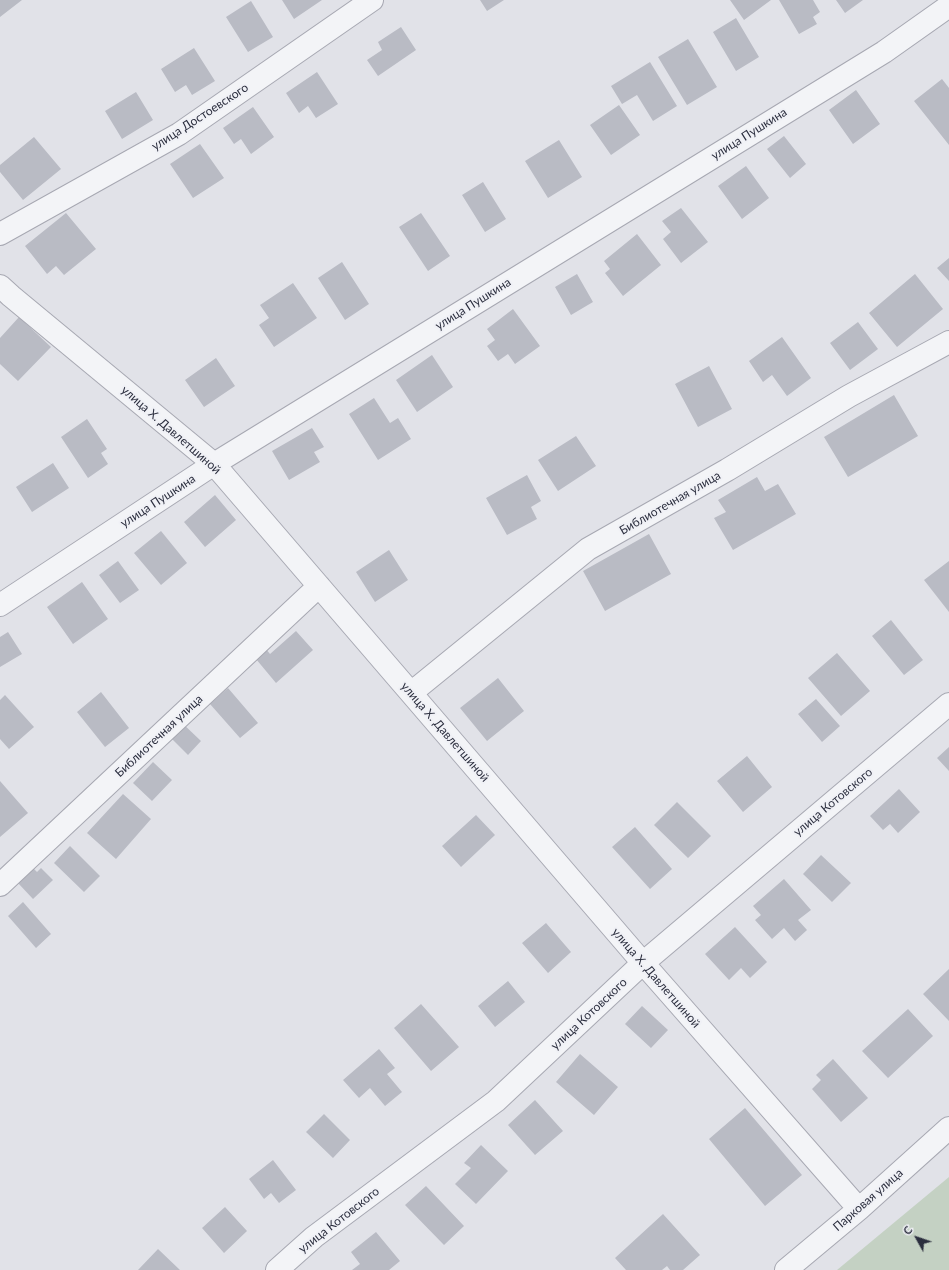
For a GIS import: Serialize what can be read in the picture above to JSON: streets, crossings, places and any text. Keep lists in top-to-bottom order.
{
  "streets": {
    "street": [
      "улица Достоевского",
      "улица Пушкина",
      "улица Х. Давлетшиной",
      "Библиотечная улица",
      "улица Котовского",
      "Парковая улица"
    ]
  },
  "crossings": [
    ["улица Пушкина", "улица Х. Давлетшиной"],
    ["улица Х. Давлетшиной", "Библиотечная улица"],
    ["улица Х. Давлетшиной", "улица Котовского"],
    ["улица Х. Давлетшиной", "Парковая улица"]
  ],
  "north": "top left"
}
